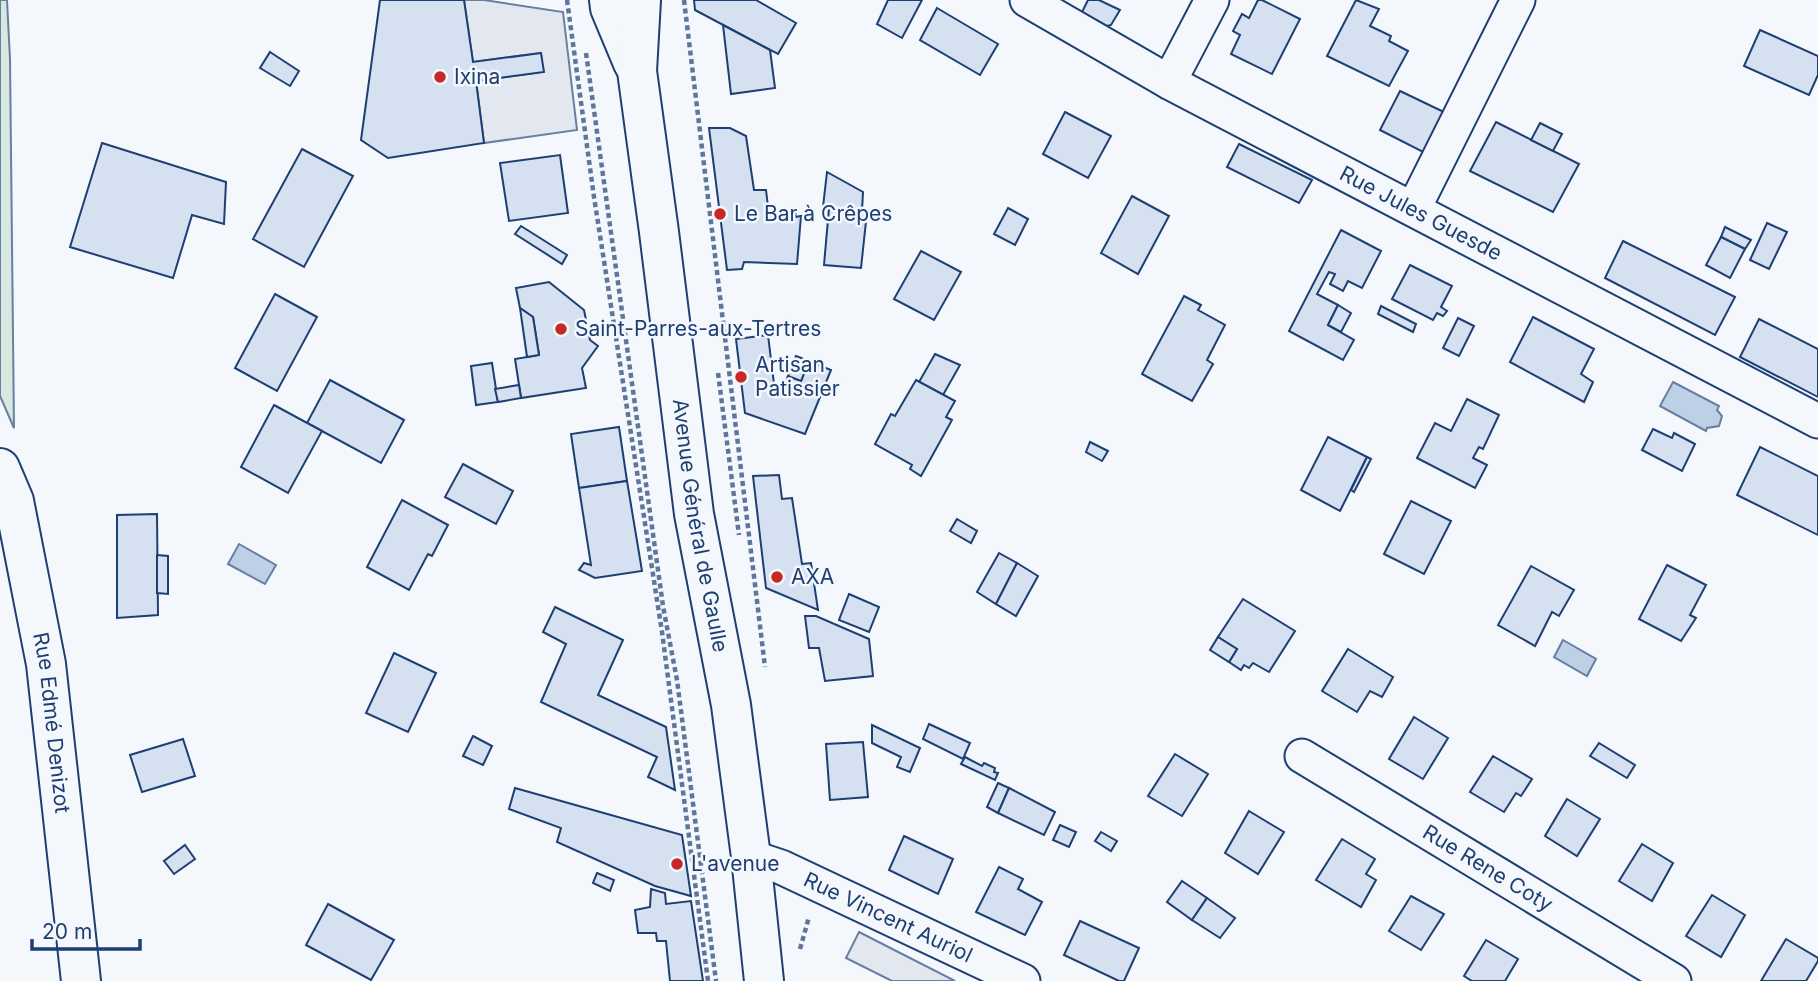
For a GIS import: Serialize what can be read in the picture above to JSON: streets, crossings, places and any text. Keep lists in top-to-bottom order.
{
  "streets": {
    "main road": ["Avenue Général de Gaulle", "Rue Edmé Denizot"],
    "street": ["Rue Jules Guesde", "Rue Rene Coty", "Rue Vincent Auriol"]
  },
  "crossings": [
    ["Avenue Général de Gaulle", "Rue Vincent Auriol"]
  ],
  "places": [
    "Ixina",
    "Le Bar à Crêpes",
    "Saint-Parres-aux-Tertres",
    "Artisan Patissier",
    "AXA",
    "L'avenue"
  ],
  "scale_bar": "20 m"
}
